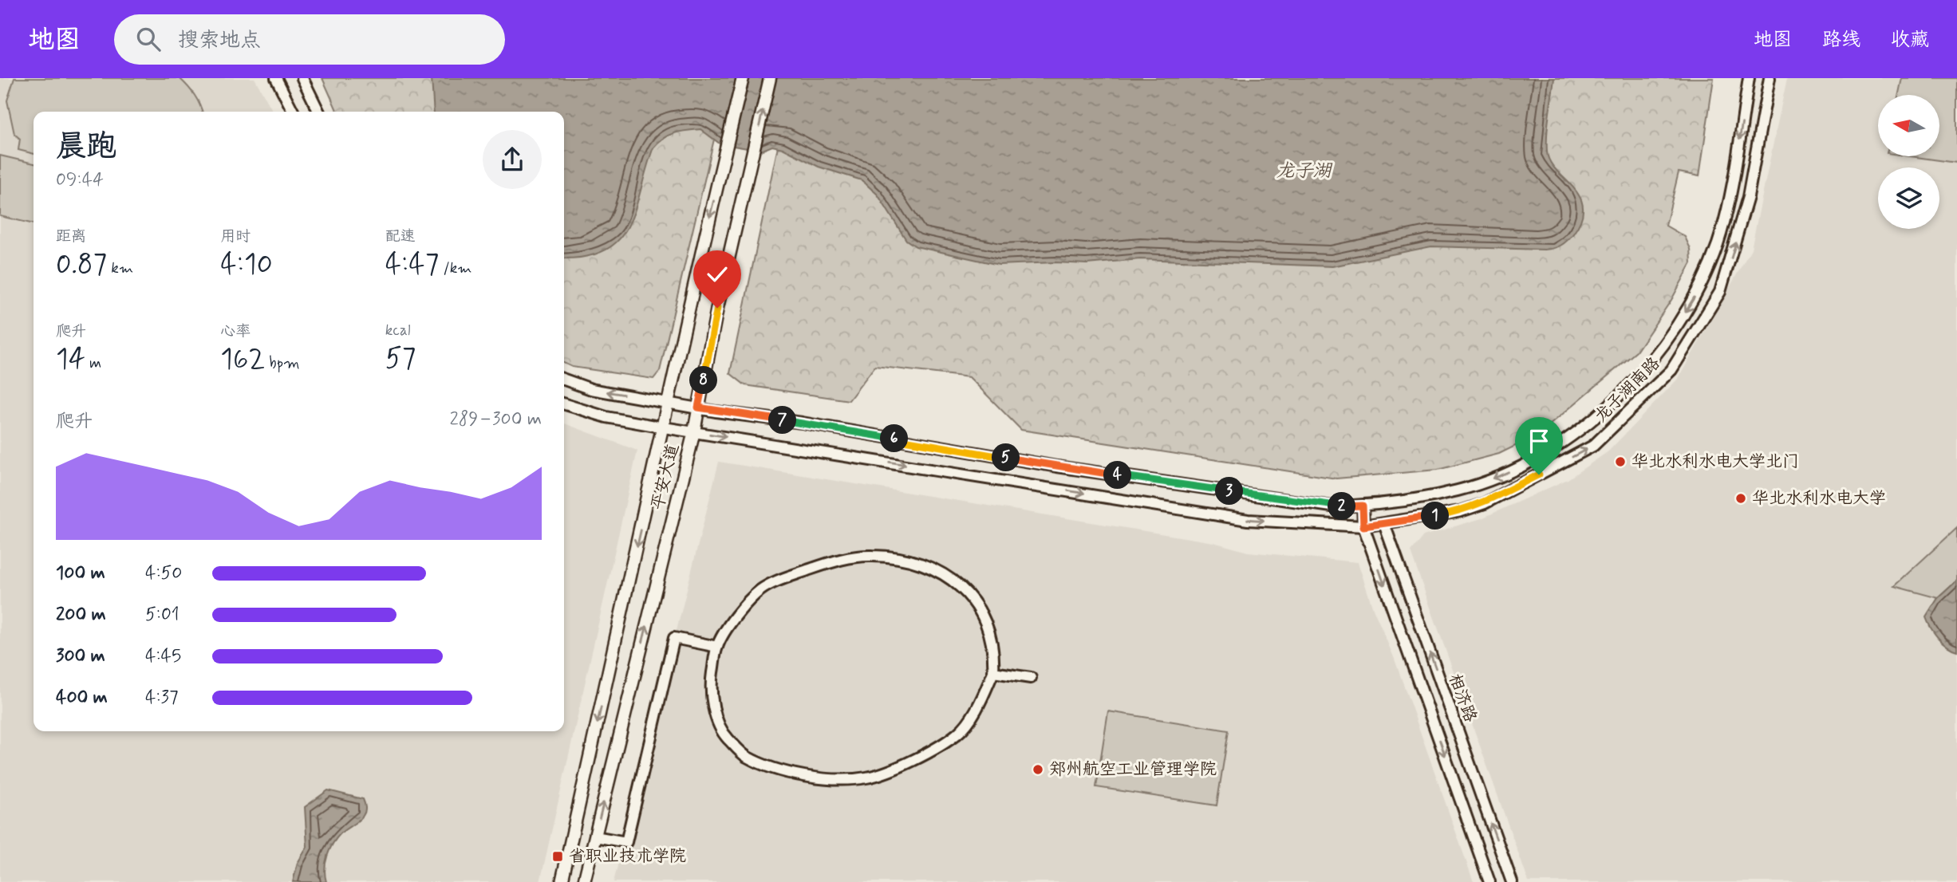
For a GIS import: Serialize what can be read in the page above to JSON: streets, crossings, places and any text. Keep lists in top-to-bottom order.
{
  "streets": {
    "main road": ["平安大道"],
    "street": ["龙子湖南路", "相济路"]
  },
  "crossings": [
    ["龙子湖南路", "平安大道"],
    ["龙子湖南路", "相济路"]
  ],
  "water": ["龙子湖"],
  "places": {
    "other": ["华北水利水电大学北门", "华北水利水电大学", "郑州航空工业管理学院"],
    "transit": ["省职业技术学院"]
  },
  "north": "left",
  "page": {
    "header": "地图",
    "search": "搜索地点",
    "nav": ["地图", "路线", "收藏"],
    "heading": ["晨跑", "09:44"],
    "stats": [
      ["距离", "0.87 km"],
      ["用时", "4:10"],
      ["配速", "4:47 /km"],
      ["爬升", "14 m"],
      ["心率", "162 bpm"],
      ["kcal", "57"]
    ],
    "pins": [
      "8",
      "7",
      "6",
      "5",
      "4",
      "3",
      "2",
      "1"
    ],
    "chart": ["爬升", "289–300 m"],
    "list": [
      {
        "name": "100 m",
        "note": "4:50"
      },
      {
        "name": "200 m",
        "note": "5:01"
      },
      {
        "name": "300 m",
        "note": "4:45"
      },
      {
        "name": "400 m",
        "note": "4:37"
      }
    ]
  }
}
